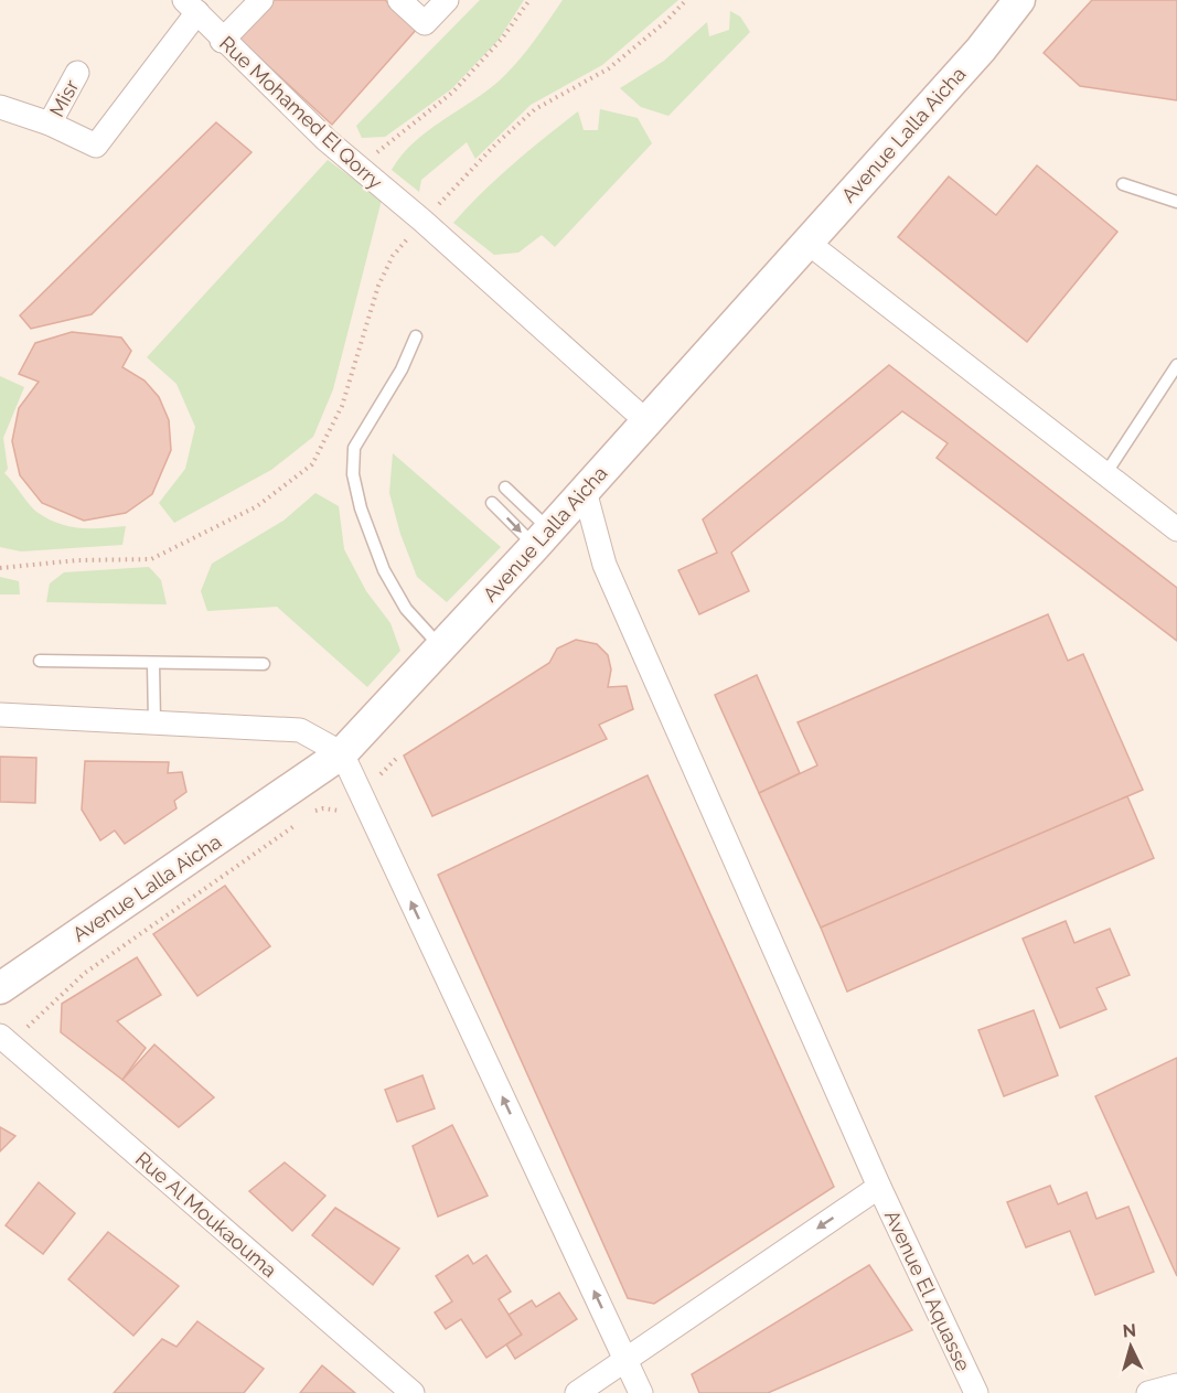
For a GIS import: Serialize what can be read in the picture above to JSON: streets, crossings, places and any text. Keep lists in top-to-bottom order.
{
  "streets": {
    "street": [
      "Misr",
      "Rue Mohamed El Qorry",
      "Avenue Lalla Aicha",
      "Rue Al Moukaouma",
      "Avenue El Aquasse"
    ]
  },
  "crossings": [
    ["Rue Mohamed El Qorry", "Avenue Lalla Aicha"],
    ["Avenue Lalla Aicha", "Avenue El Aquasse"]
  ],
  "north": "top"
}
